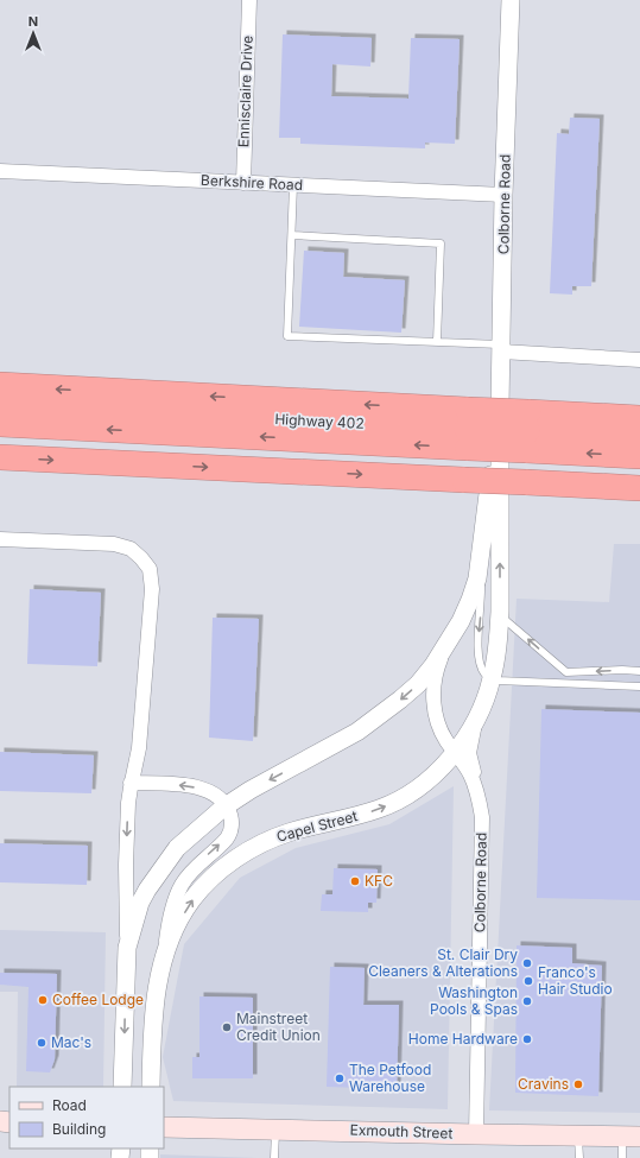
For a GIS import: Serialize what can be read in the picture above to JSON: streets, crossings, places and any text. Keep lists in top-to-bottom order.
{
  "streets": {
    "highway": ["Highway 402"],
    "main road": ["Exmouth Street"],
    "street": [
      "Ennisclaire Drive",
      "Berkshire Road",
      "Colborne Road",
      "Capel Street"
    ]
  },
  "crossings": [
    ["Ennisclaire Drive", "Berkshire Road"],
    ["Berkshire Road", "Colborne Road"],
    ["Colborne Road", "Capel Street"],
    ["Colborne Road", "Exmouth Street"]
  ],
  "places": [
    "KFC",
    "St. Clair Dry Cleaners & Alterations",
    "Franco's Hair Studio",
    "Coffee Lodge",
    "Washington Pools & Spas",
    "Mainstreet Credit Union",
    "Home Hardware",
    "Mac's",
    "The Petfood Warehouse",
    "Cravins"
  ],
  "legend": ["Road", "Building"],
  "north": "top"
}
